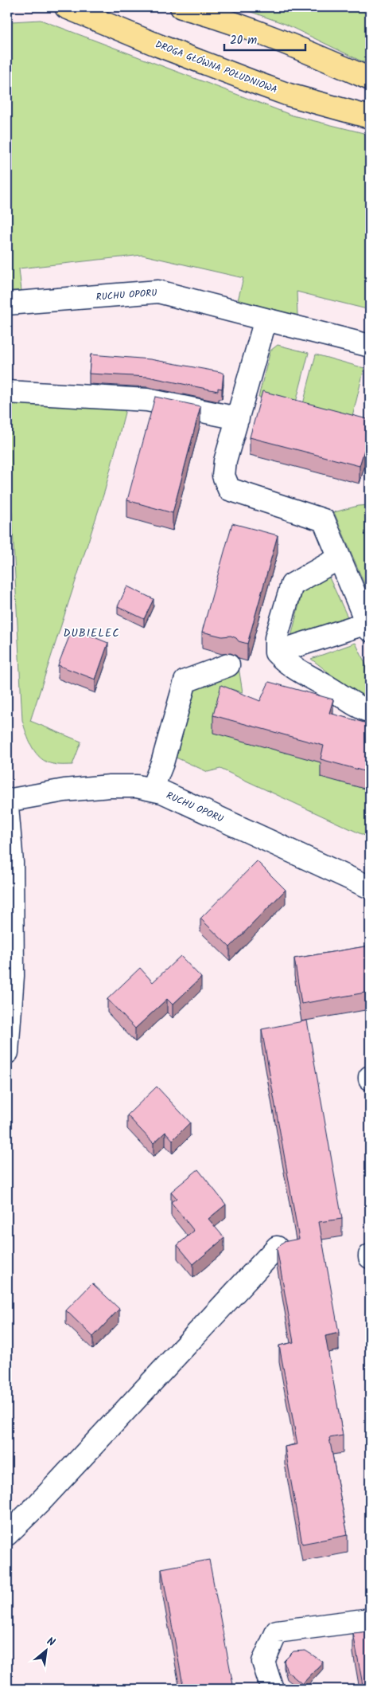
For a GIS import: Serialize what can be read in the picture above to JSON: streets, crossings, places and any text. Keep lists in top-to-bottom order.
{
  "streets": {
    "main road": ["DROGA GŁÓWNA POŁUDNIOWA"],
    "street": ["RUCHU OPORU"]
  },
  "districts": ["DUBIELEC"],
  "scale_bar": "20 m",
  "north": "top right"
}
